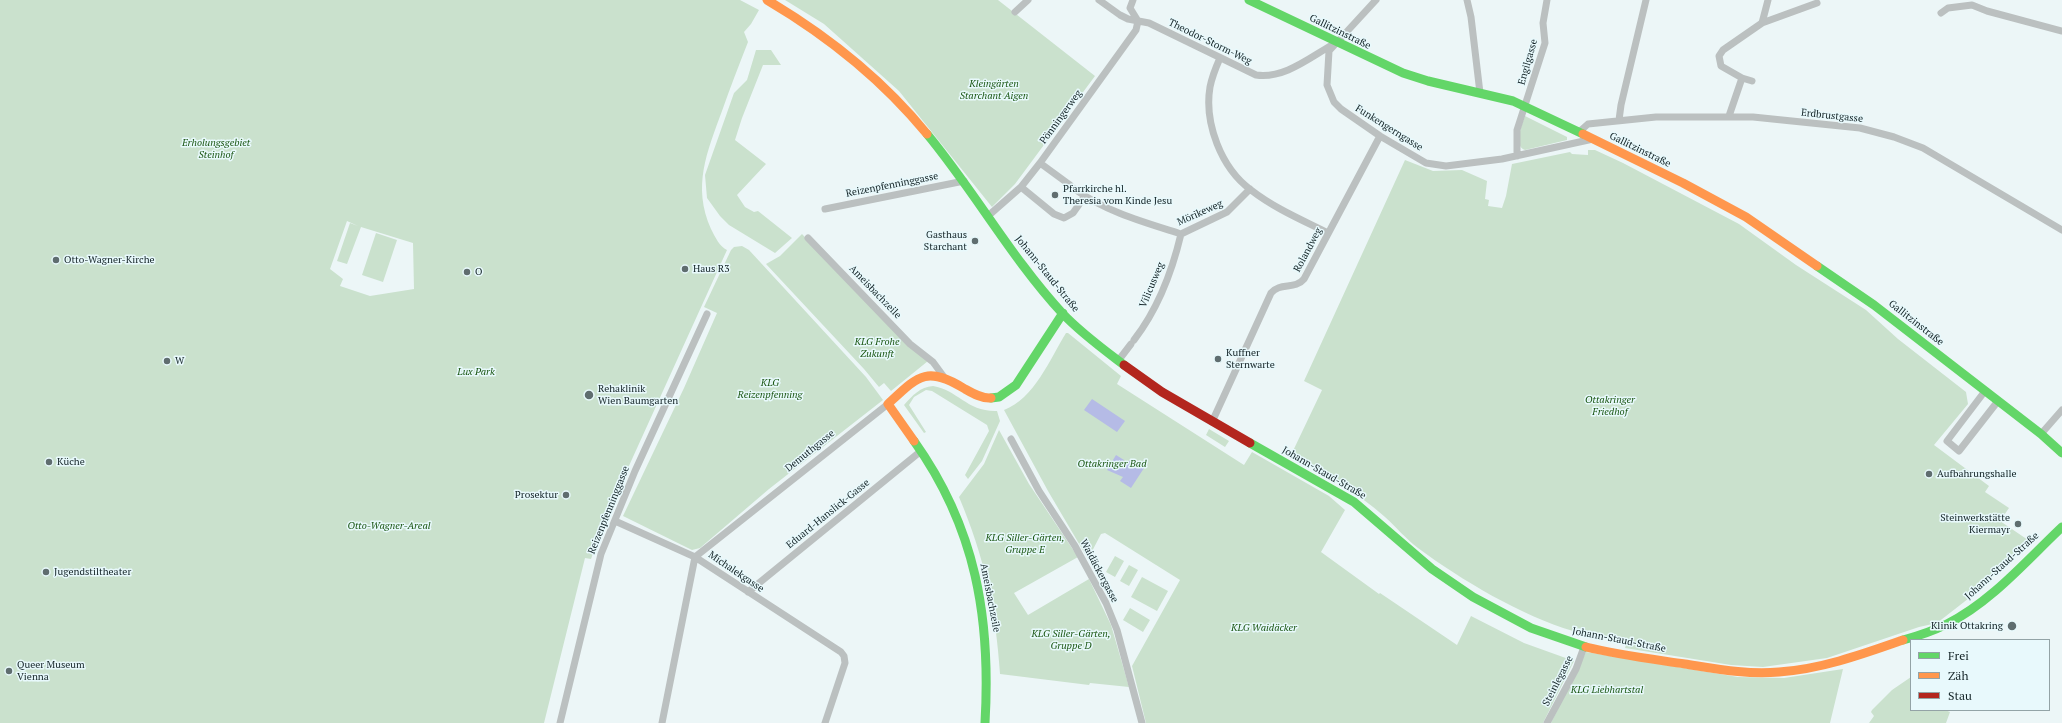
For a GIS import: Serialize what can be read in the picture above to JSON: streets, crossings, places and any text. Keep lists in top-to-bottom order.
{
  "streets": {
    "street": [
      "Gallitzinstraße",
      "Theodor-Storm-Weg",
      "Engilgasse",
      "Erdbrustgasse",
      "Pönningerweg",
      "Funkengerngasse",
      "Reizenpfenninggasse",
      "Mörikeweg",
      "Rolandweg",
      "Johann-Staud-Straße",
      "Vilicusweg",
      "Ameisbachzeile",
      "Demuthgasse",
      "Eduard-Hanslick-Gasse",
      "Waidäckergasse",
      "Michalekgasse",
      "Steinlegasse"
    ]
  },
  "crossings": [
    ["Gallitzinstraße", "Theodor-Storm-Weg"],
    ["Gallitzinstraße", "Engilgasse"],
    ["Gallitzinstraße", "Erdbrustgasse"],
    ["Gallitzinstraße", "Funkengerngasse"],
    ["Theodor-Storm-Weg", "Pönningerweg"],
    ["Theodor-Storm-Weg", "Funkengerngasse"],
    ["Engilgasse", "Funkengerngasse"],
    ["Pönningerweg", "Mörikeweg"],
    ["Pönningerweg", "Johann-Staud-Straße"],
    ["Funkengerngasse", "Rolandweg"],
    ["Reizenpfenninggasse", "Johann-Staud-Straße"],
    ["Reizenpfenninggasse", "Michalekgasse"],
    ["Mörikeweg", "Vilicusweg"],
    ["Rolandweg", "Johann-Staud-Straße"],
    ["Johann-Staud-Straße", "Vilicusweg"],
    ["Johann-Staud-Straße", "Demuthgasse"],
    ["Johann-Staud-Straße", "Steinlegasse"],
    ["Ameisbachzeile", "Demuthgasse"],
    ["Ameisbachzeile", "Eduard-Hanslick-Gasse"],
    ["Demuthgasse", "Michalekgasse"],
    ["Eduard-Hanslick-Gasse", "Michalekgasse"]
  ],
  "parks": [
    "Kleingärten Starchant Aigen",
    "Erholungsgebiet Steinhof",
    "KLG Frohe Zukunft",
    "Lux Park",
    "KLG Reizenpfenning",
    "Ottakringer Friedhof",
    "Ottakringer Bad",
    "Otto-Wagner-Areal",
    "KLG Siller-Gärten, Gruppe E",
    "KLG Waidäcker",
    "KLG Siller-Gärten, Gruppe D",
    "KLG Liebhartstal"
  ],
  "places": [
    "Pfarrkirche hl. Theresia vom Kinde Jesu",
    "Gasthaus Starchant",
    "Otto-Wagner-Kirche",
    "Haus R3",
    "O",
    "Kuffner Sternwarte",
    "W",
    "Rehaklinik Wien Baumgarten",
    "Küche",
    "Aufbahrungshalle",
    "Prosektur",
    "Steinwerkstätte Kiermayr",
    "Jugendstiltheater",
    "Klinik Ottakring",
    "Queer Museum Vienna"
  ],
  "legend": ["Frei", "Zäh", "Stau"]
}
